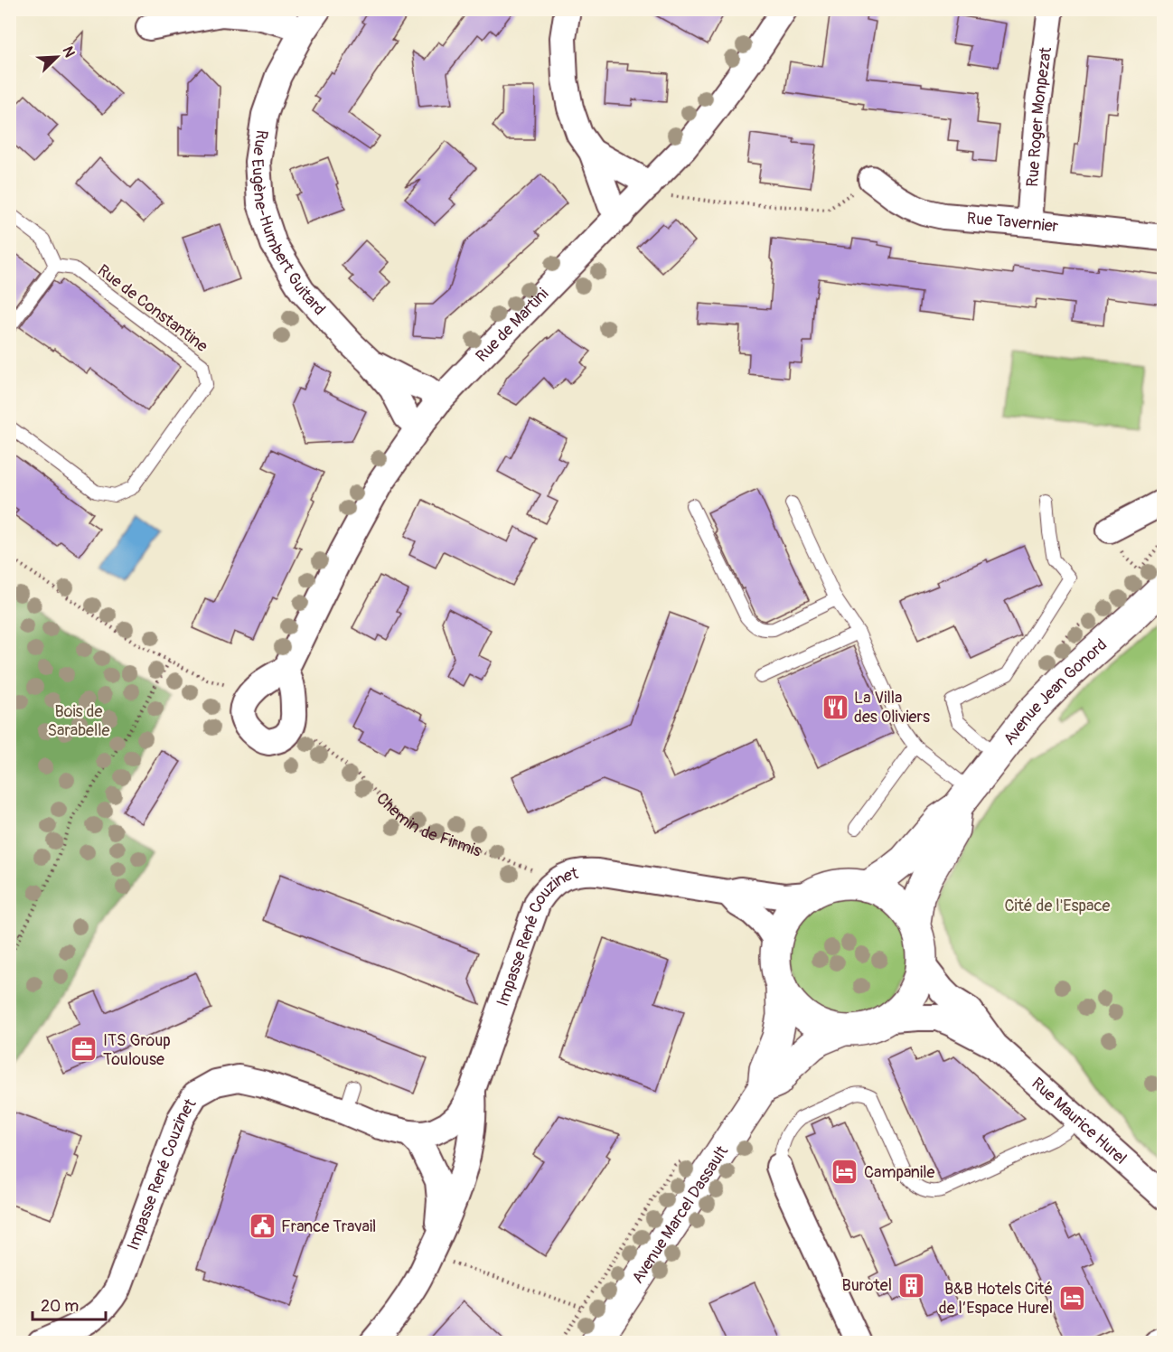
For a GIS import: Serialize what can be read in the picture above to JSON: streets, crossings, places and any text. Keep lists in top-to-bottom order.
{
  "streets": {
    "street": [
      "Rue Roger Monpezat",
      "Rue Eugène-Humbert Guitard",
      "Rue Tavernier",
      "Rue de Martini",
      "Avenue Jean Gonord",
      "Impasse René Couzinet",
      "Rue Maurice Hurel",
      "Avenue Marcel Dassault"
    ],
    "lane": ["Rue de Constantine"],
    "path": ["Chemin de Firmis"]
  },
  "crossings": [
    ["Rue Roger Monpezat", "Rue Tavernier"],
    ["Rue Eugène-Humbert Guitard", "Rue de Martini"],
    ["Avenue Jean Gonord", "Impasse René Couzinet"],
    ["Avenue Jean Gonord", "Rue Maurice Hurel"],
    ["Avenue Jean Gonord", "Avenue Marcel Dassault"],
    ["Chemin de Firmis", "Impasse René Couzinet"],
    ["Impasse René Couzinet", "Rue Maurice Hurel"],
    ["Impasse René Couzinet", "Avenue Marcel Dassault"],
    ["Rue Maurice Hurel", "Avenue Marcel Dassault"]
  ],
  "parks": ["Bois de Sarabelle", "Cité de l'Espace"],
  "places": {
    "restaurant": ["La Villa des Oliviers"],
    "office": ["ITS Group Toulouse"],
    "hotel": ["Campanile", "B&B Hotels Cité de l’Espace Hurel"],
    "public building": ["France Travail"],
    "building": ["Burotel"]
  },
  "scale_bar": "20 m",
  "north": "top right"
}
